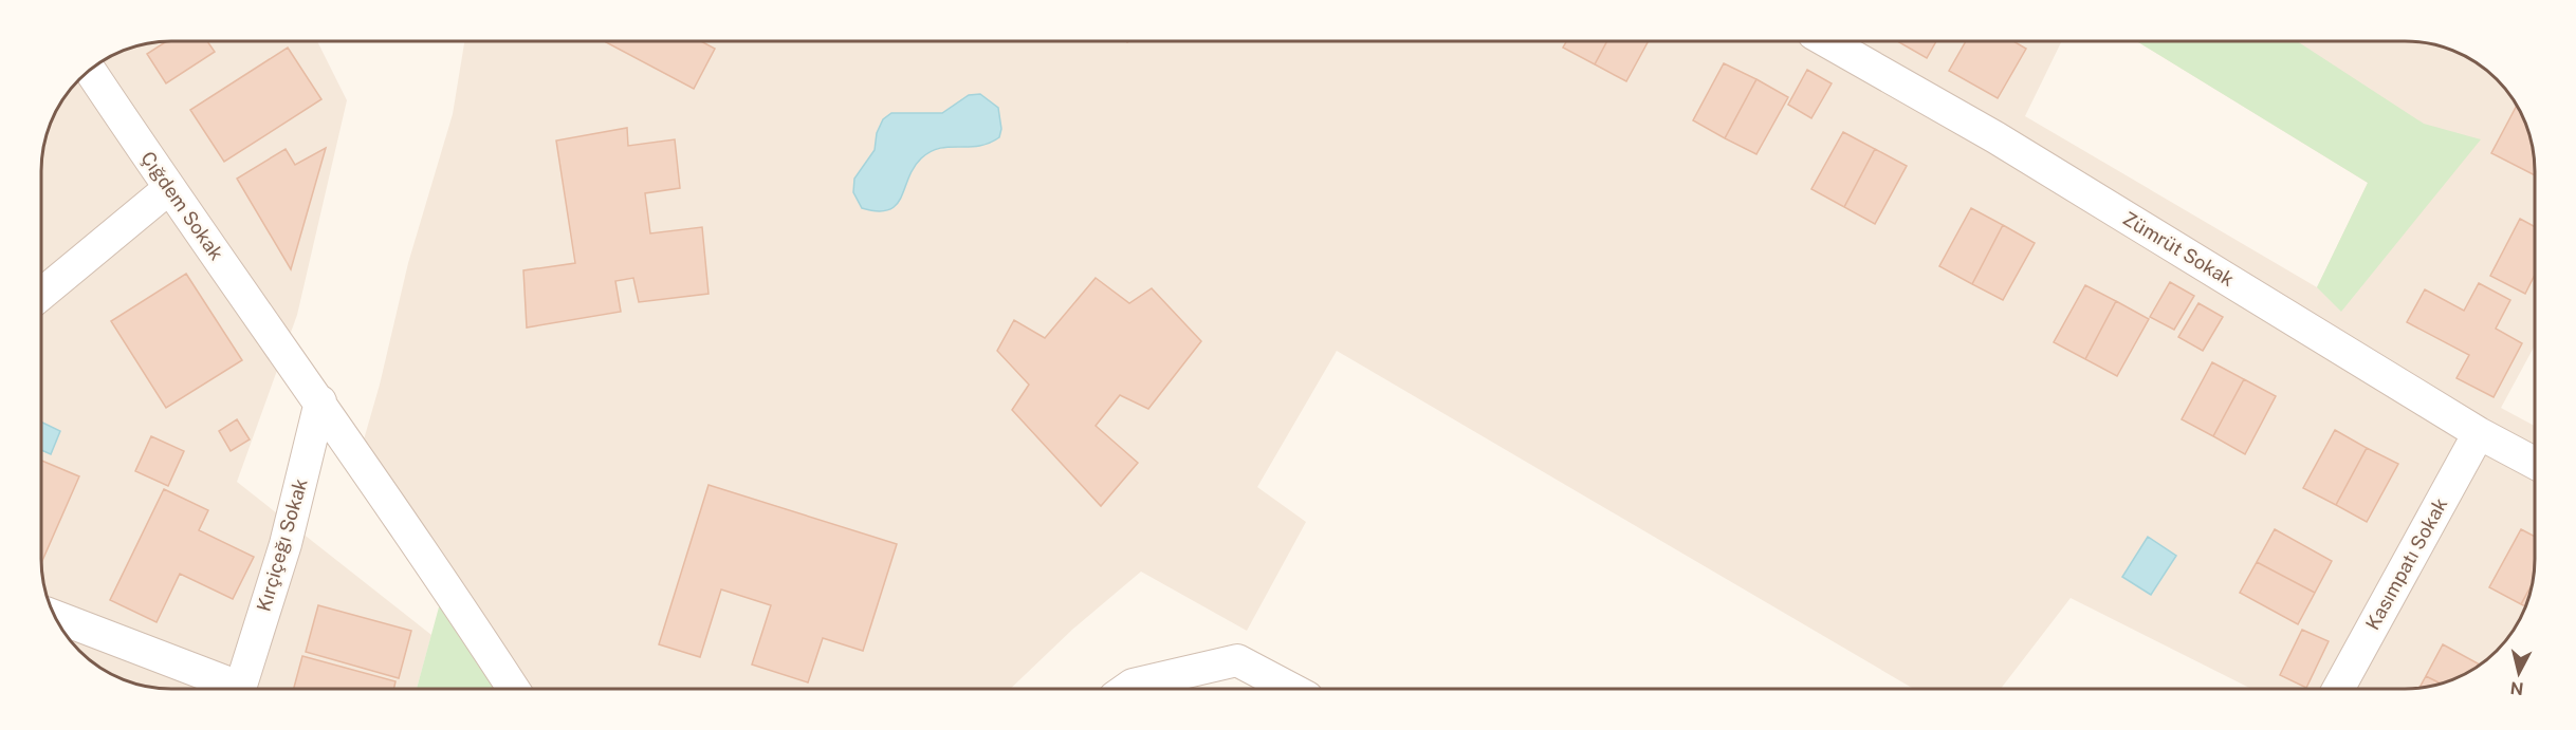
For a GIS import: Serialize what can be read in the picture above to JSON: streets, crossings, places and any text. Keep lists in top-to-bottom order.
{
  "streets": {
    "street": [
      "Çığdem Sokak",
      "Zümrüt Sokak",
      "Kırçiçeğı Sokak",
      "Kasımpatı Sokak"
    ]
  },
  "crossings": [
    ["Çığdem Sokak", "Kırçiçeğı Sokak"],
    ["Zümrüt Sokak", "Kasımpatı Sokak"]
  ],
  "north": "bottom"
}
